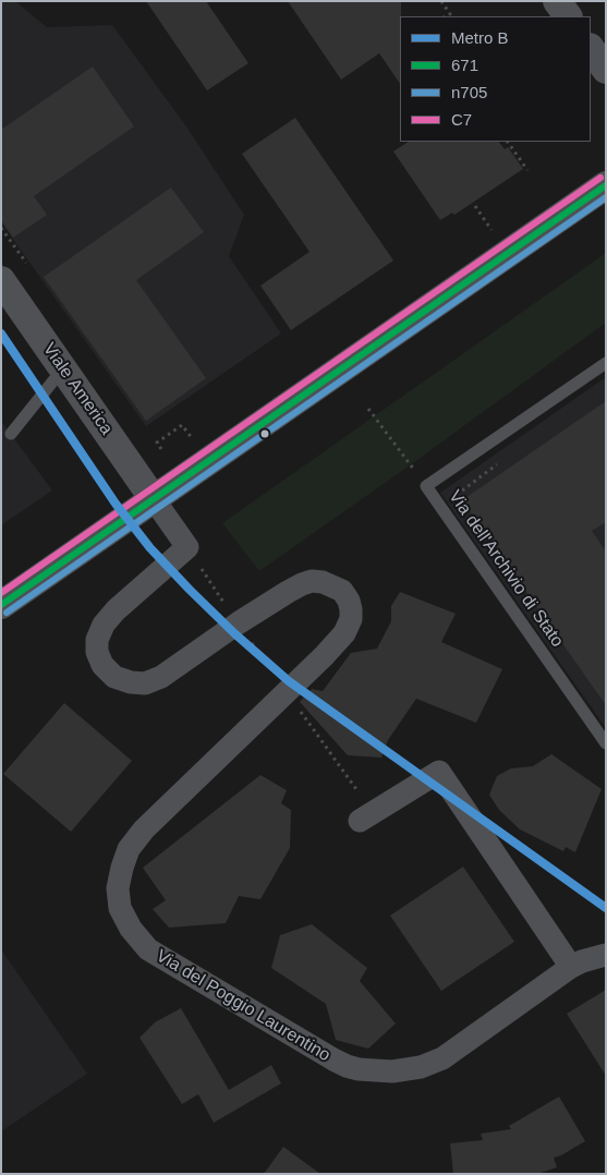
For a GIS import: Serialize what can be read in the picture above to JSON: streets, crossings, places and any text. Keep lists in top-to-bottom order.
{
  "streets": {
    "street": ["Viale America", "Via del Poggio Laurentino"],
    "lane": ["Via dell'Archivio di Stato"]
  },
  "lines": [
    "transit line C7",
    "transit line 671",
    "transit line n705",
    "metro line B"
  ],
  "legend": [
    "Metro B",
    "671",
    "n705",
    "C7"
  ]
}
